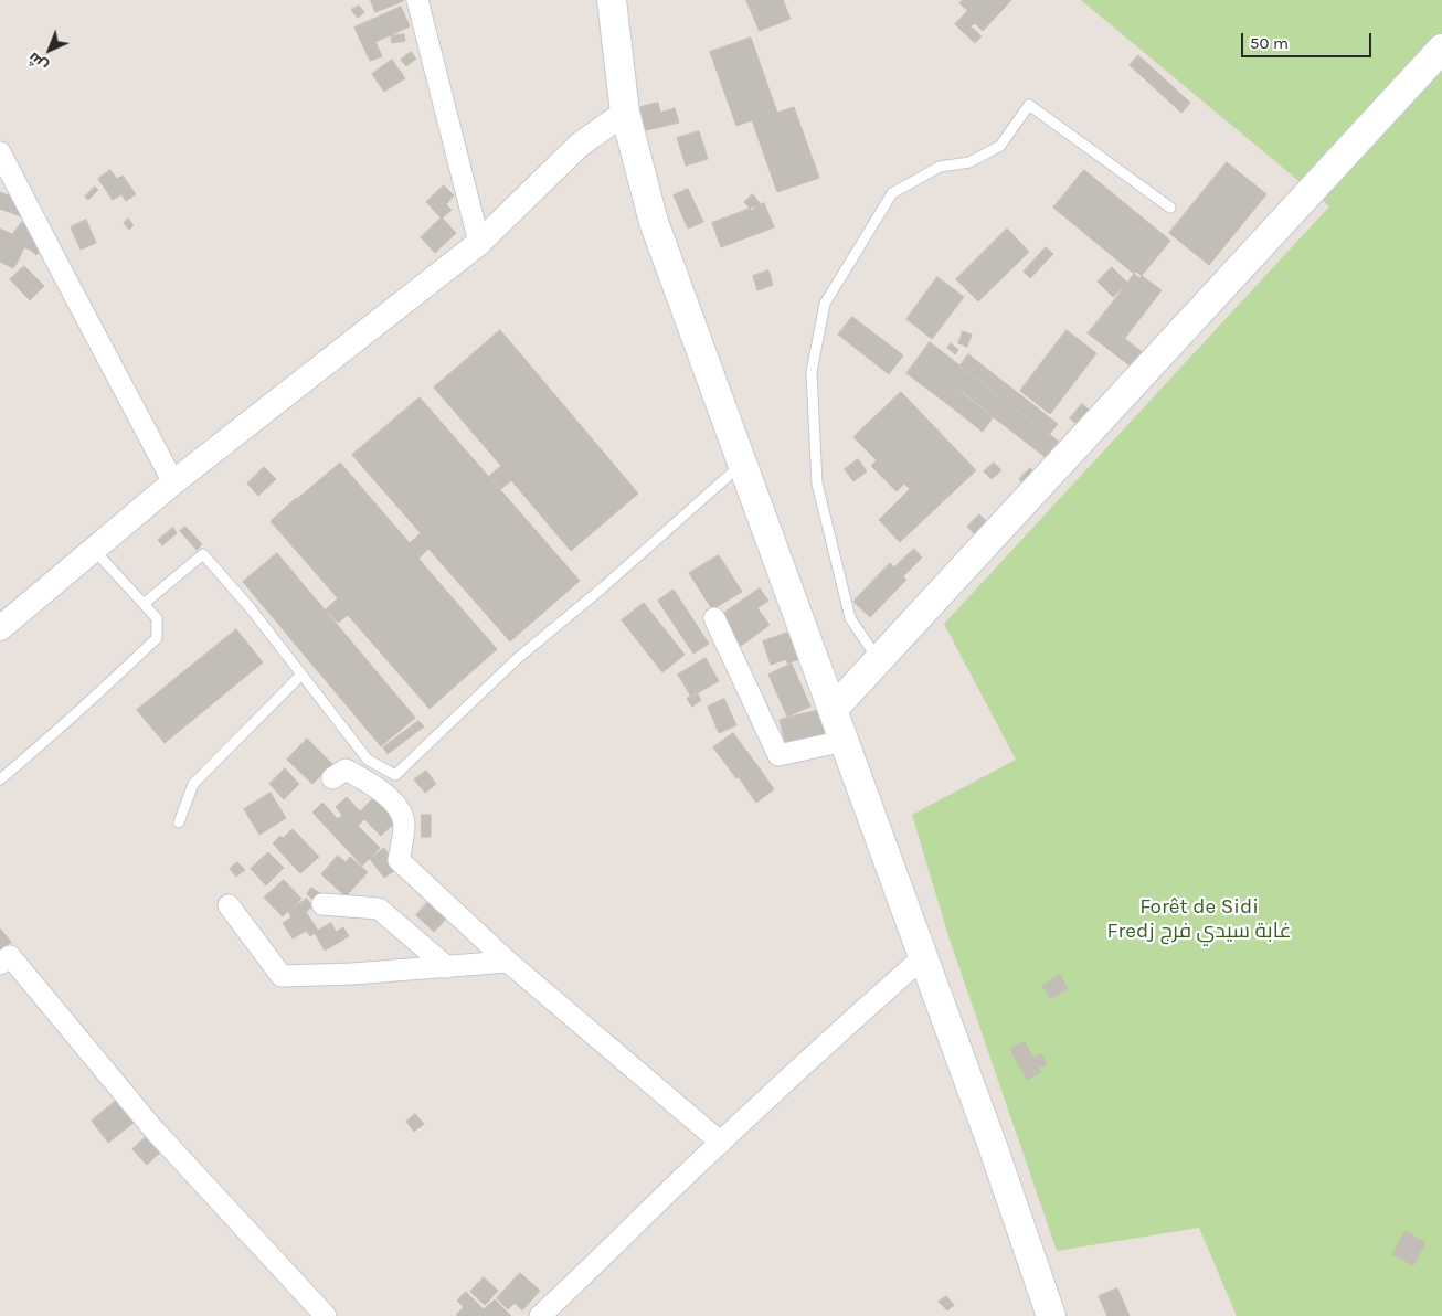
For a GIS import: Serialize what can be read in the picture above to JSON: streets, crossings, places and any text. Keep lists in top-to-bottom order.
{
  "parks": ["Forêt de Sidi Fredj غابة سيدي فرج"],
  "scale_bar": "50 m",
  "north": "bottom left"
}
